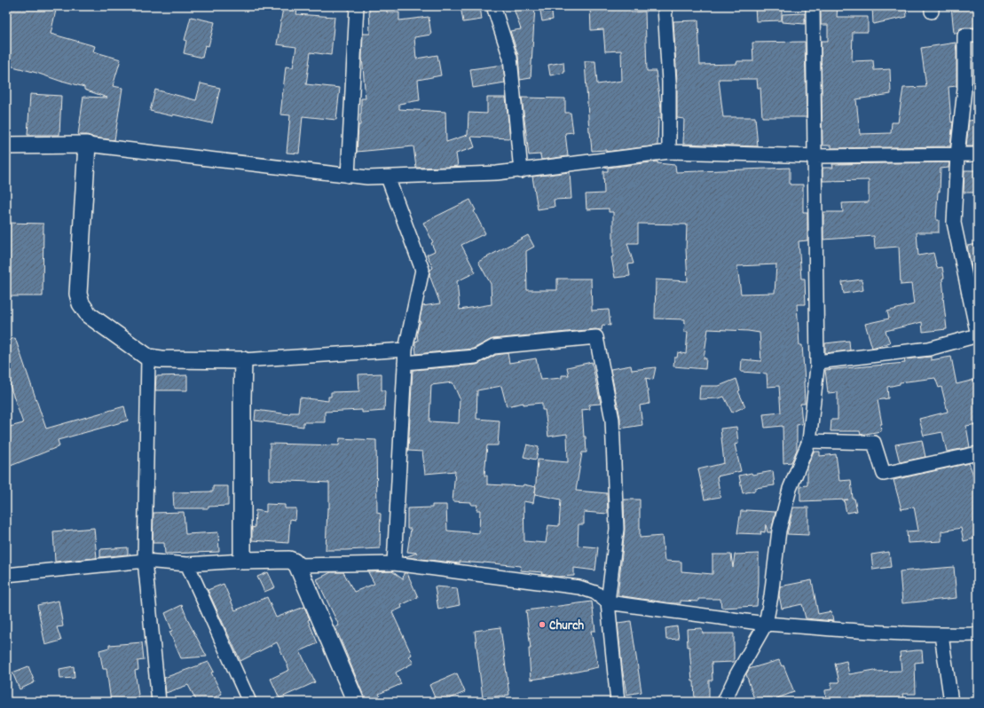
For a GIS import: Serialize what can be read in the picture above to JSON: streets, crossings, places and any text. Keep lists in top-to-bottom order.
{
  "places": ["Church"]
}
